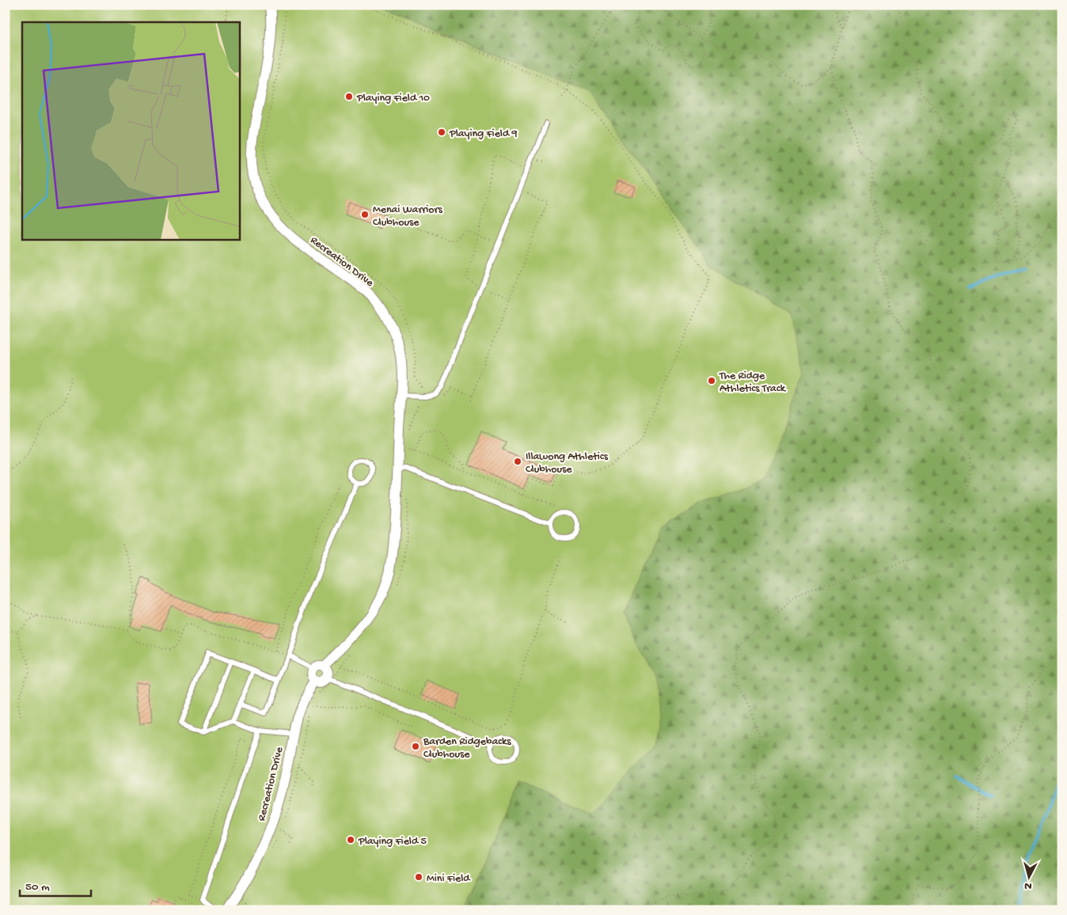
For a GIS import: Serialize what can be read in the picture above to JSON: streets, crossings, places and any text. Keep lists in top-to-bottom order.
{
  "streets": {
    "street": ["Recreation Drive"]
  },
  "places": [
    "Playing Field 10",
    "Playing Field 9",
    "Menai Warriors Clubhouse",
    "The Ridge Athletics Track",
    "Illawong Athletics Clubhouse",
    "Barden Ridgebacks Clubhouse",
    "Playing Field 5",
    "Mini Field"
  ],
  "scale_bar": "50 m",
  "north": "bottom"
}
